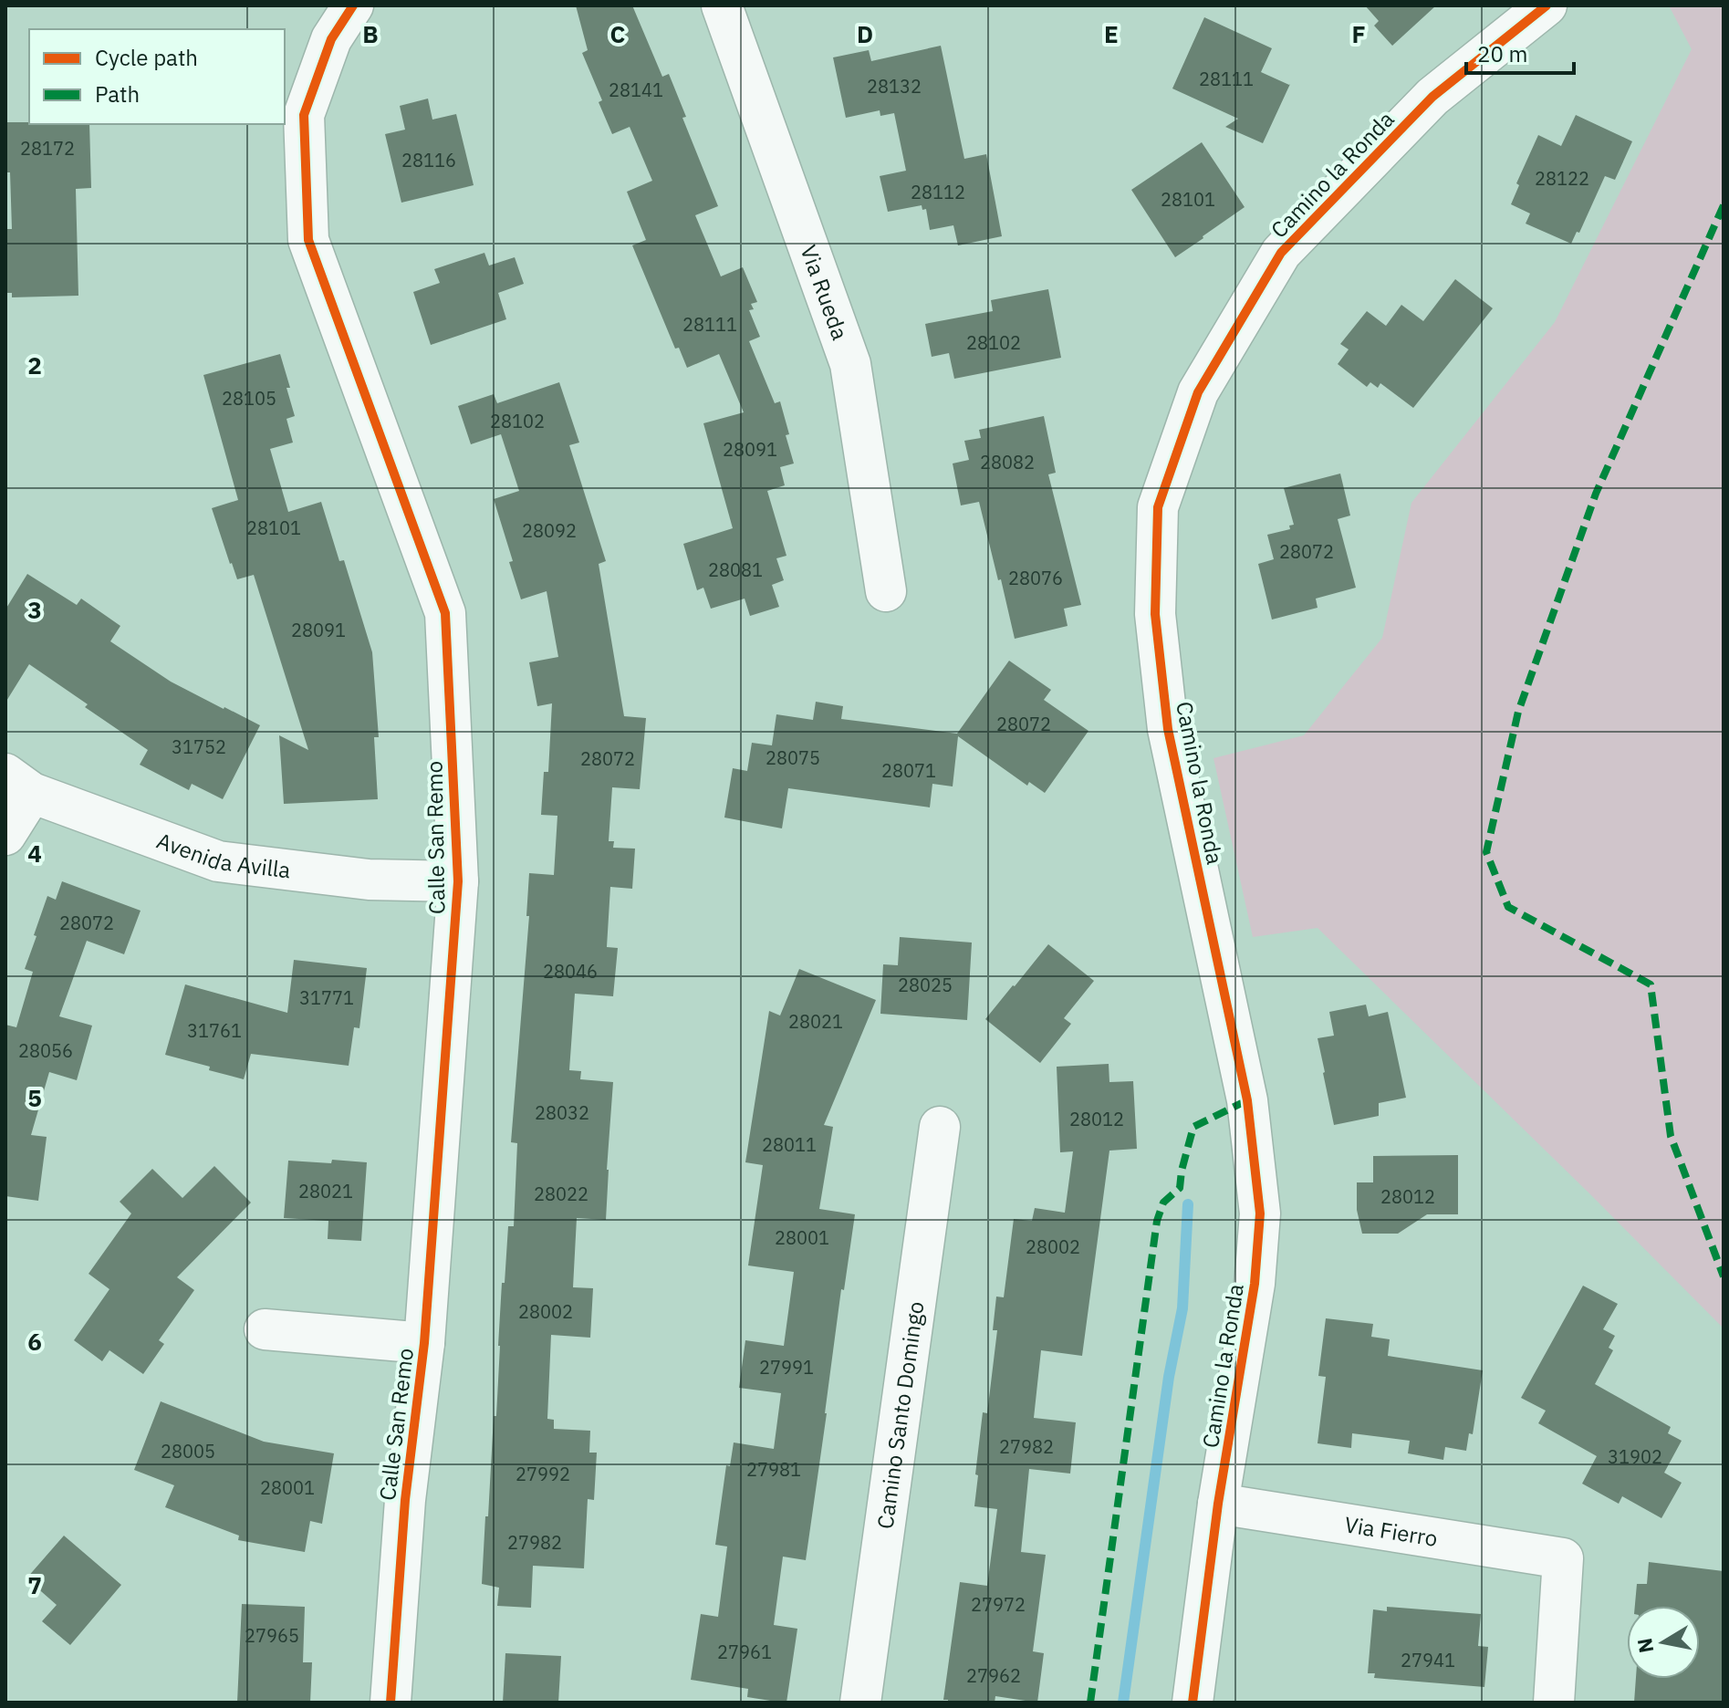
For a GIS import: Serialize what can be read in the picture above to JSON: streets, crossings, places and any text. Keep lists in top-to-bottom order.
{
  "streets": {
    "street": [
      "Camino la Ronda",
      "Via Rueda",
      "Calle San Remo",
      "Avenida Avilla",
      "Camino Santo Domingo",
      "Via Fierro"
    ]
  },
  "crossings": [
    ["Camino la Ronda", "Via Fierro"],
    ["Calle San Remo", "Avenida Avilla"]
  ],
  "house_numbers": [
    "28111",
    "28132",
    "28141",
    "28172",
    "28116",
    "28122",
    "28112",
    "28101",
    "28111",
    "28102",
    "28105",
    "28102",
    "28091",
    "28082",
    "28101",
    "28092",
    "28072",
    "28081",
    "28076",
    "28091",
    "28072",
    "31752",
    "28075",
    "28072",
    "28071",
    "28072",
    "28046",
    "28025",
    "31771",
    "28021",
    "31761",
    "28056",
    "28032",
    "28012",
    "28011",
    "28021",
    "28022",
    "28012",
    "28001",
    "28002",
    "28002",
    "27991",
    "27982",
    "28005",
    "31902",
    "27981",
    "27992",
    "28001",
    "27982",
    "27972",
    "27965",
    "27961",
    "27941",
    "27962"
  ],
  "legend": ["Cycle path", "Path"],
  "scale_bar": "20 m",
  "north": "left",
  "grid": {
    "columns": [
      "B",
      "C",
      "D",
      "E",
      "F"
    ],
    "rows": [
      "2",
      "3",
      "4",
      "5",
      "6",
      "7"
    ]
  }
}
